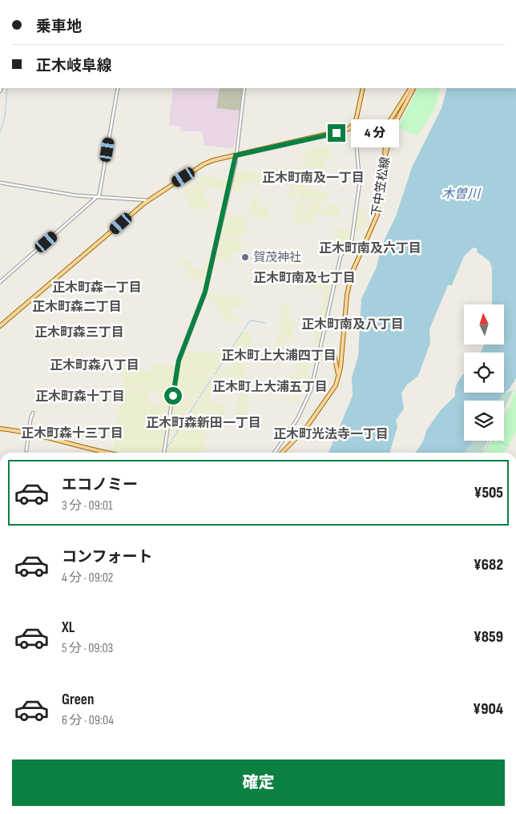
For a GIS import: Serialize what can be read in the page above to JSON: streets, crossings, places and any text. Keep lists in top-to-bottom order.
{
  "streets": {
    "main road": ["下中笠松線"]
  },
  "districts": [
    "正木町南及一丁目",
    "正木町南及六丁目",
    "正木町南及七丁目",
    "正木町森一丁目",
    "正木町森二丁目",
    "正木町南及八丁目",
    "正木町森三丁目",
    "正木町上大浦四丁目",
    "正木町森八丁目",
    "正木町上大浦五丁目",
    "正木町森十丁目",
    "正木町森新田一丁目",
    "正木町森十三丁目",
    "正木町光法寺一丁目"
  ],
  "water": ["木曽川"],
  "places": ["賀茂神社"],
  "north": "top",
  "page": {
    "banner": ["乗車地", "正木岐阜線"],
    "bubble": "4 分",
    "list": [
      {
        "name": "エコノミー",
        "note": "3 分 · 09:01",
        "value": "¥505"
      },
      {
        "name": "コンフォート",
        "note": "4 分 · 09:02",
        "value": "¥682"
      },
      {
        "name": "XL",
        "note": "5 分 · 09:03",
        "value": "¥859"
      },
      {
        "name": "Green",
        "note": "6 分 · 09:04",
        "value": "¥904"
      }
    ],
    "buttons": "確定"
  }
}
